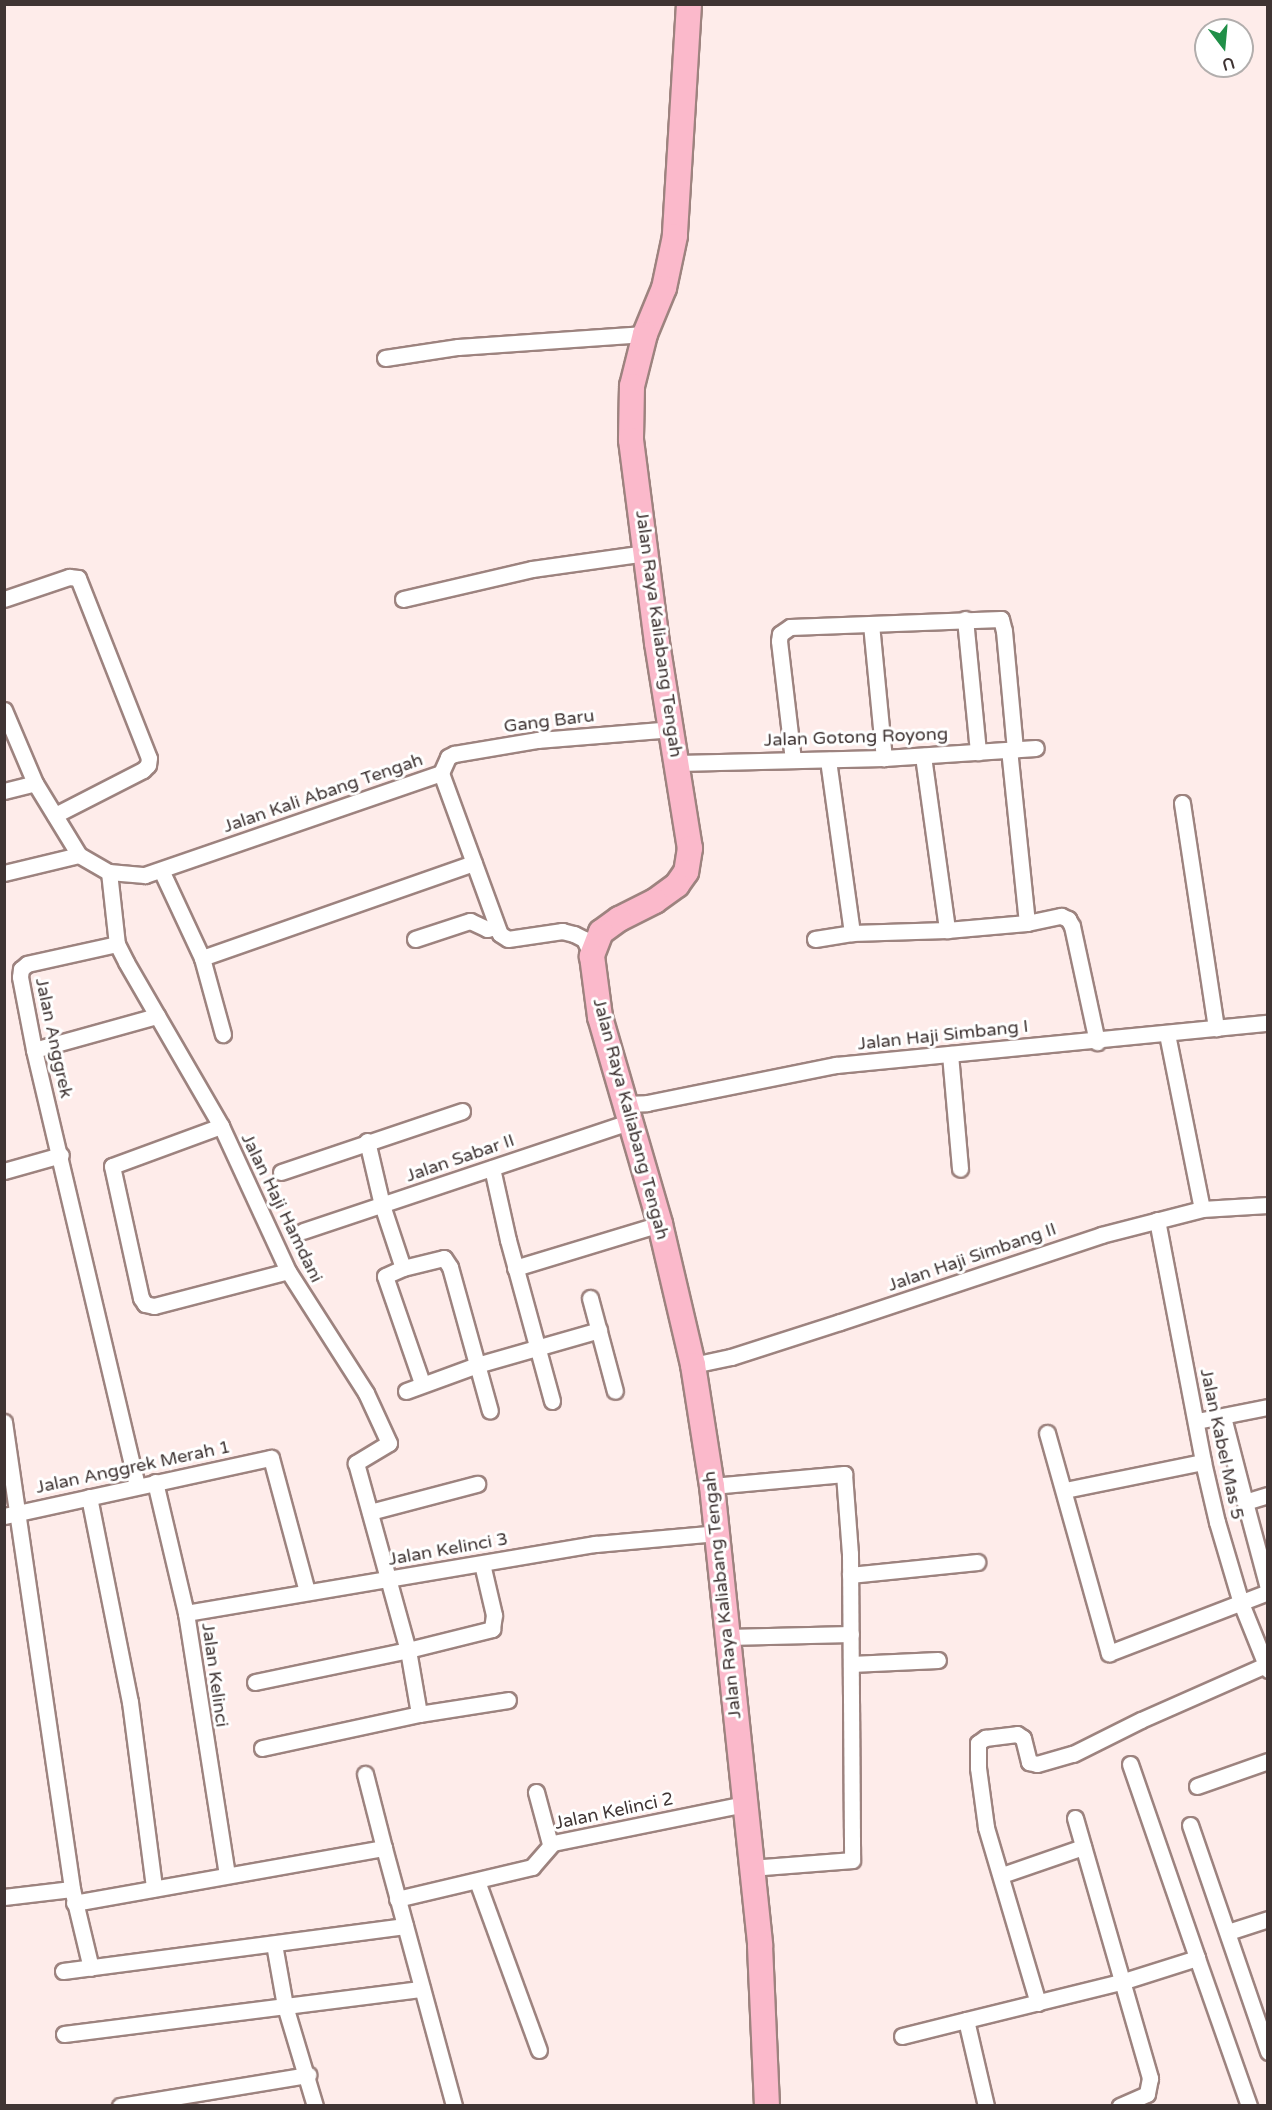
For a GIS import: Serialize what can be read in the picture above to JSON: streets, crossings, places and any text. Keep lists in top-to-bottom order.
{
  "streets": {
    "main road": ["Jalan Raya Kaliabang Tengah"],
    "street": [
      "Gang Baru",
      "Jalan Gotong Royong",
      "Jalan Kali Abang Tengah",
      "Jalan Haji Simbang I",
      "Jalan Anggrek",
      "Jalan Sabar II",
      "Jalan Haji Hamdani",
      "Jalan Haji Simbang II",
      "Jalan Kabel Mas 5",
      "Jalan Anggrek Merah 1",
      "Jalan Kelinci 3",
      "Jalan Kelinci",
      "Jalan Kelinci 2"
    ]
  },
  "crossings": [
    ["Jalan Raya Kaliabang Tengah", "Gang Baru"],
    ["Jalan Raya Kaliabang Tengah", "Jalan Gotong Royong"],
    ["Jalan Raya Kaliabang Tengah", "Jalan Haji Simbang I"],
    ["Jalan Raya Kaliabang Tengah", "Jalan Sabar II"],
    ["Jalan Raya Kaliabang Tengah", "Jalan Haji Simbang II"],
    ["Jalan Raya Kaliabang Tengah", "Jalan Kelinci 3"],
    ["Jalan Raya Kaliabang Tengah", "Jalan Kelinci 2"],
    ["Gang Baru", "Jalan Kali Abang Tengah"],
    ["Jalan Kali Abang Tengah", "Jalan Haji Hamdani"],
    ["Jalan Haji Simbang I", "Jalan Sabar II"],
    ["Jalan Anggrek", "Jalan Haji Hamdani"],
    ["Jalan Anggrek", "Jalan Anggrek Merah 1"],
    ["Jalan Haji Hamdani", "Jalan Kelinci 3"],
    ["Jalan Haji Simbang II", "Jalan Kabel Mas 5"],
    ["Jalan Anggrek Merah 1", "Jalan Kelinci 3"],
    ["Jalan Anggrek Merah 1", "Jalan Kelinci"],
    ["Jalan Kelinci 3", "Jalan Kelinci"]
  ],
  "north": "bottom"
}
